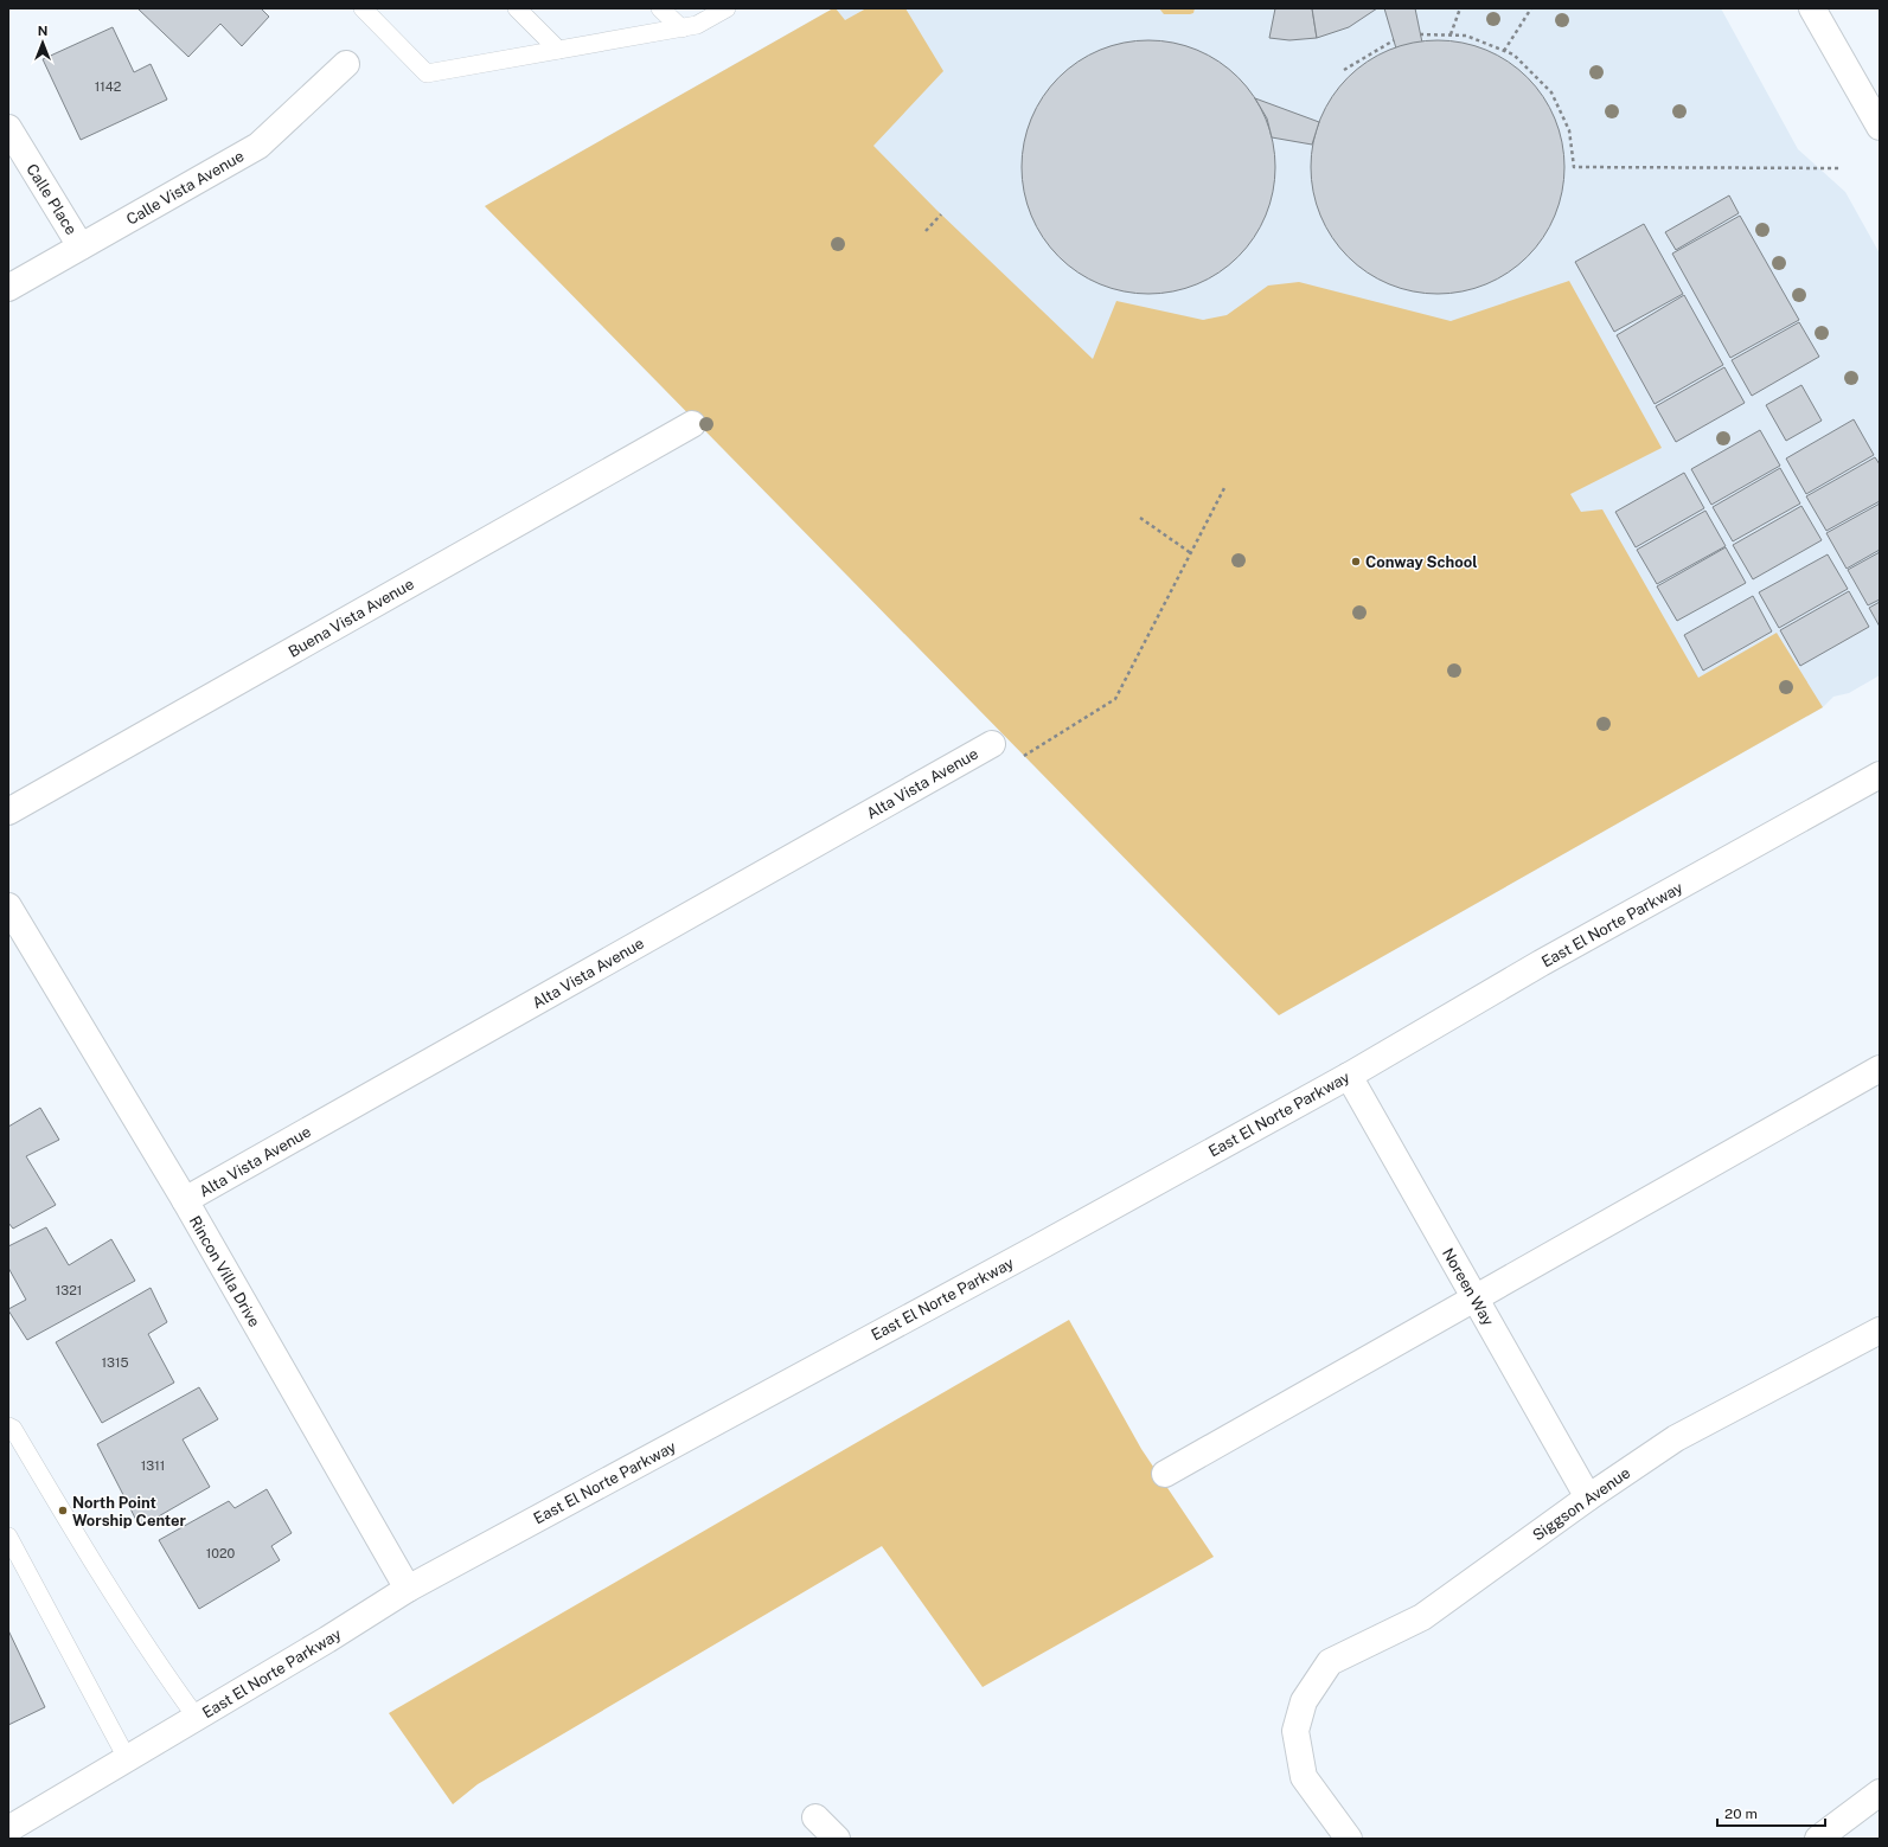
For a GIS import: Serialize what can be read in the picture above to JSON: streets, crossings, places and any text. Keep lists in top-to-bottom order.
{
  "streets": {
    "street": [
      "Calle Vista Avenue",
      "Calle Place",
      "Buena Vista Avenue",
      "Alta Vista Avenue",
      "East El Norte Parkway",
      "Rincon Villa Drive",
      "Noreen Way",
      "Siggson Avenue"
    ]
  },
  "crossings": [
    ["Calle Vista Avenue", "Calle Place"],
    ["Alta Vista Avenue", "Rincon Villa Drive"],
    ["East El Norte Parkway", "Rincon Villa Drive"],
    ["East El Norte Parkway", "Noreen Way"],
    ["Noreen Way", "Siggson Avenue"]
  ],
  "places": ["Conway School", "North Point Worship Center"],
  "house_numbers": [
    "1142",
    "1321",
    "1315",
    "1311",
    "1020"
  ],
  "scale_bar": "20 m",
  "north": "top"
}
